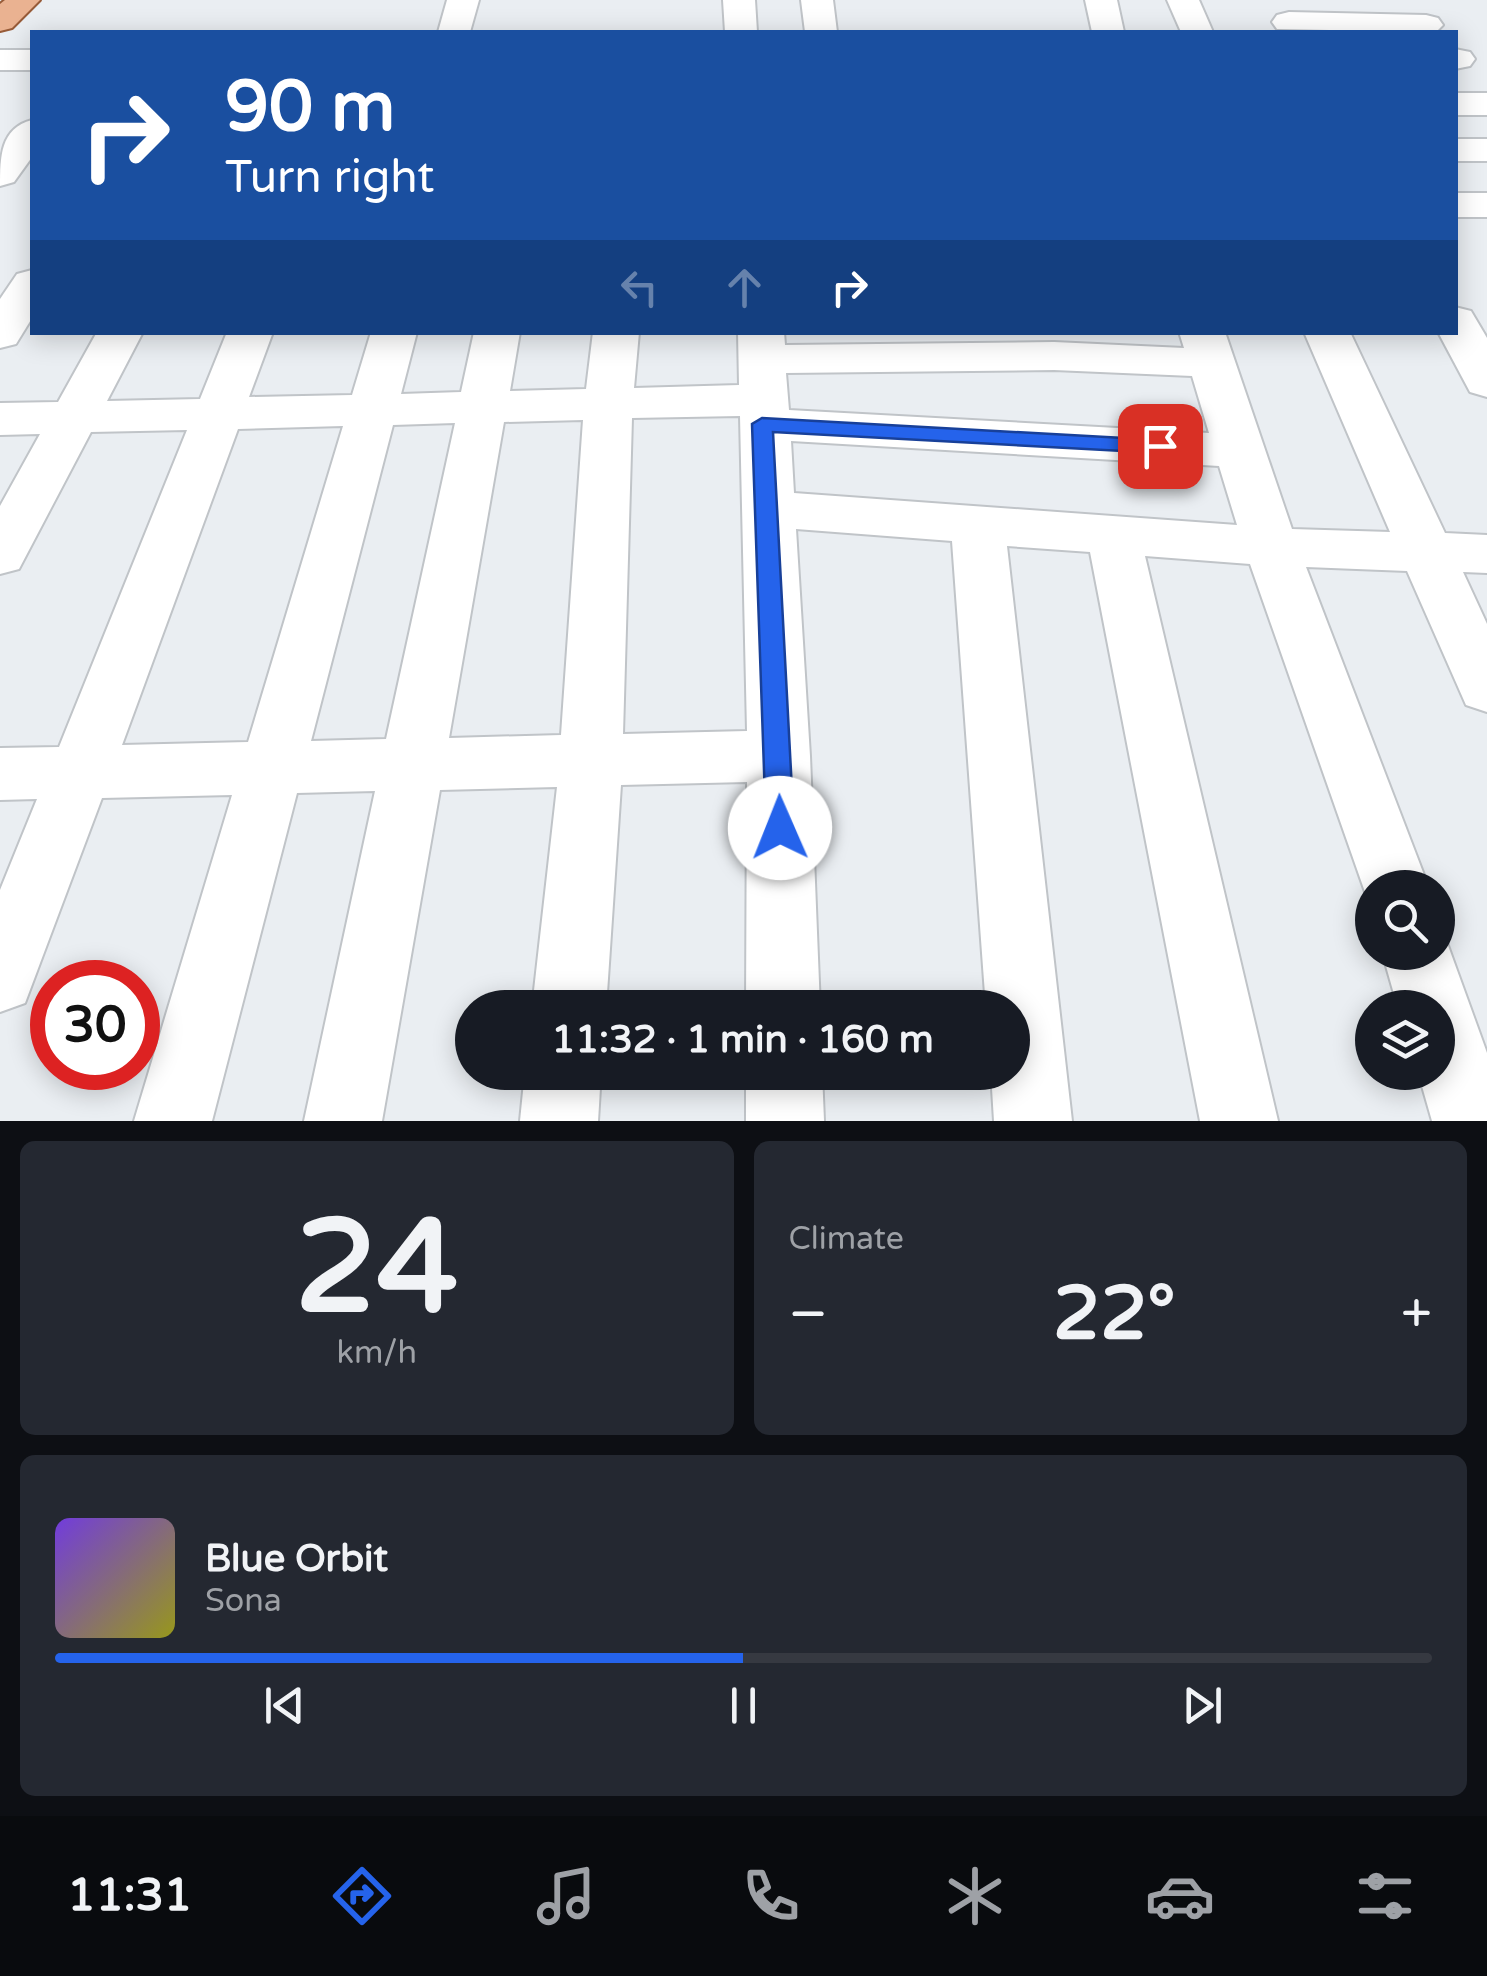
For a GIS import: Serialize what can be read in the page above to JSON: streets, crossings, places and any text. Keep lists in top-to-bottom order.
{
  "page": {
    "turn": ["90 m", "Turn right"],
    "limit": "30",
    "trip": "11:32 · 1 min · 160 m",
    "tile": [
      ["24", "km/h"],
      "Climate"
    ],
    "heat": ["−", "22°", "+"],
    "song": ["Blue Orbit", "Sona"],
    "tabs": "11:31"
  }
}
